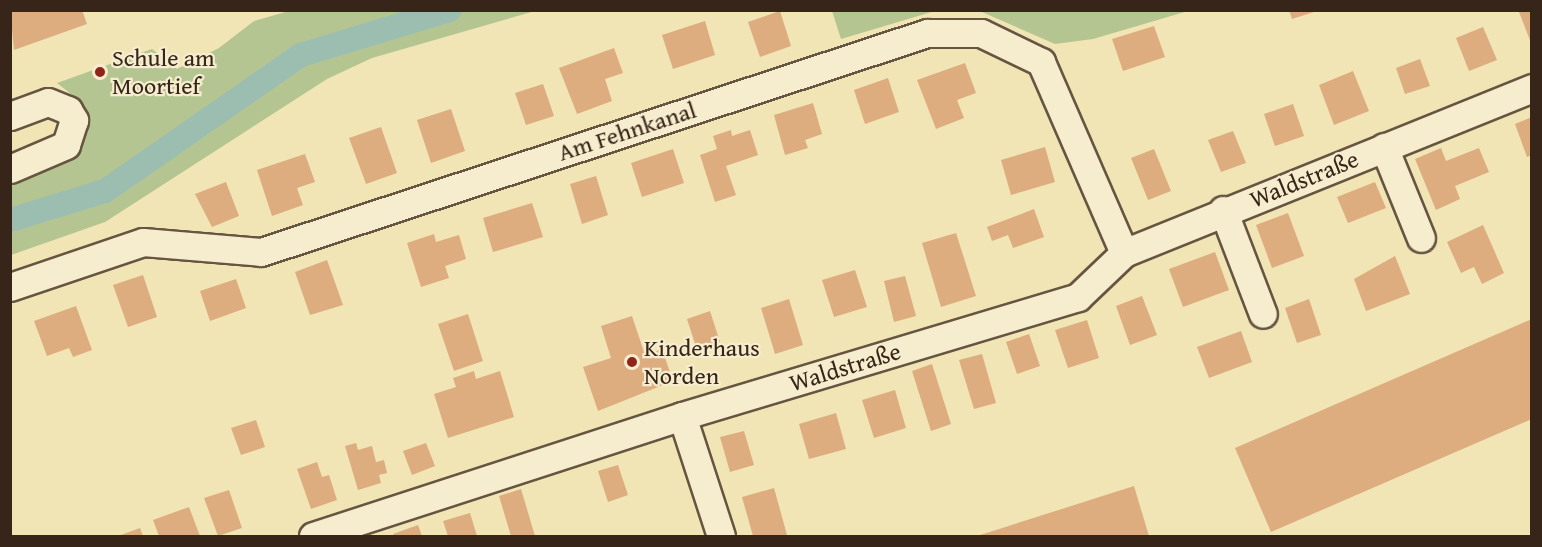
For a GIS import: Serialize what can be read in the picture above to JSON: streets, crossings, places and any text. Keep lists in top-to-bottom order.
{
  "streets": {
    "street": ["Am Fehnkanal", "Waldstraße"]
  },
  "crossings": [
    ["Am Fehnkanal", "Waldstraße"]
  ],
  "places": ["Schule am Moortief", "Kinderhaus Norden"]
}
